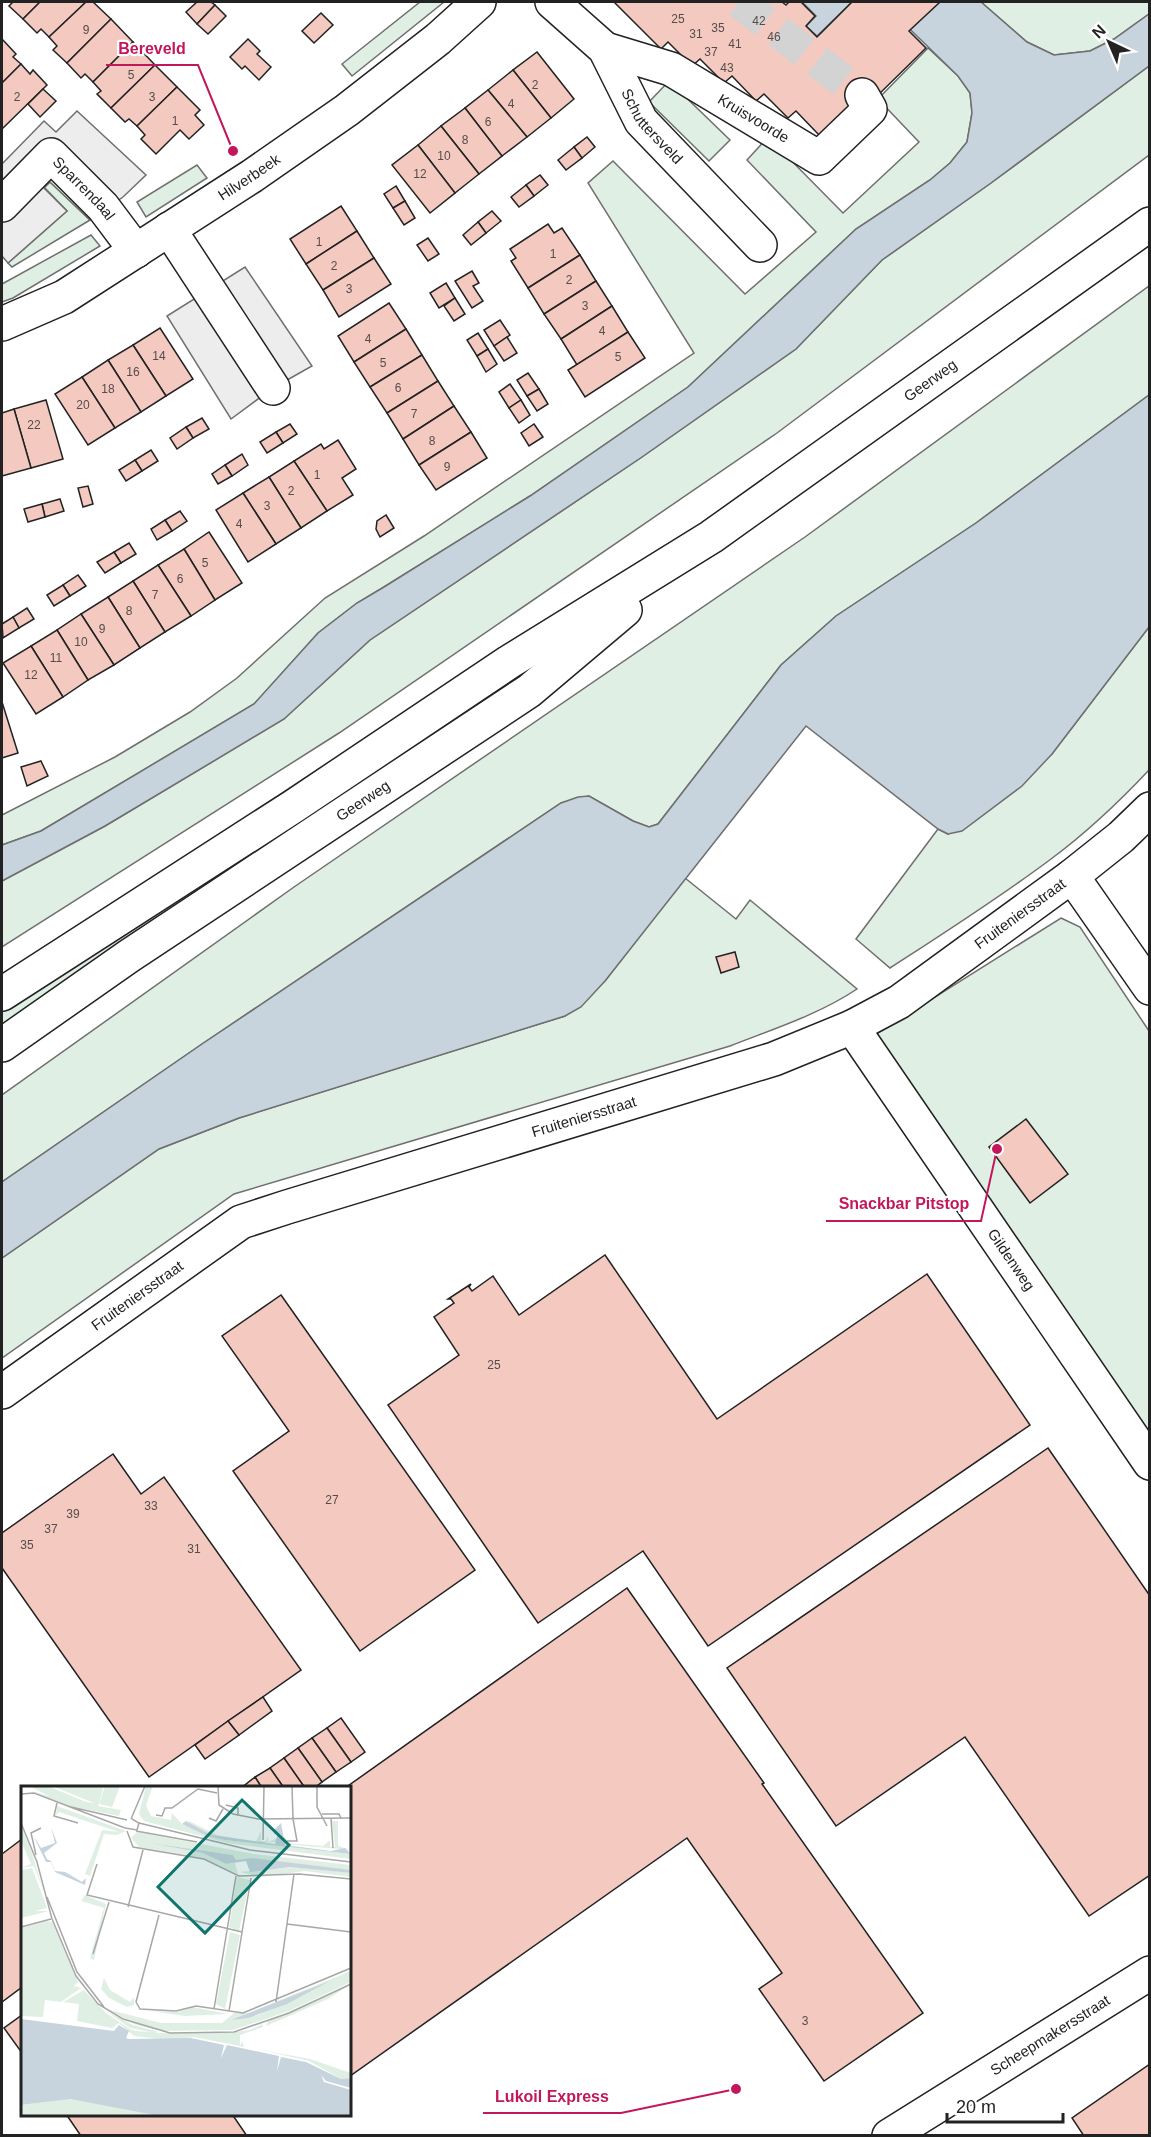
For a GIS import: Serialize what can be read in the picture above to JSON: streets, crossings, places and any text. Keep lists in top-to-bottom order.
{
  "streets": {
    "street": [
      "Kruisvoorde",
      "Schuttersveld",
      "Hilverbeek",
      "Sparrendaal",
      "Geerweg",
      "Fruiteniersstraat",
      "Gildenweg",
      "Scheepmakersstraat"
    ]
  },
  "crossings": [
    ["Kruisvoorde", "Schuttersveld"],
    ["Hilverbeek", "Sparrendaal"],
    ["Fruiteniersstraat", "Gildenweg"]
  ],
  "places": ["Bereveld", "Snackbar Pitstop", "Lukoil Express"],
  "house_numbers": [
    "25",
    "42",
    "35",
    "9",
    "31",
    "46",
    "41",
    "37",
    "43",
    "5",
    "2",
    "2",
    "3",
    "4",
    "1",
    "6",
    "8",
    "10",
    "12",
    "1",
    "1",
    "2",
    "2",
    "3",
    "3",
    "4",
    "4",
    "14",
    "5",
    "5",
    "16",
    "6",
    "18",
    "20",
    "7",
    "22",
    "8",
    "9",
    "1",
    "2",
    "3",
    "4",
    "5",
    "6",
    "7",
    "8",
    "9",
    "10",
    "11",
    "12",
    "25",
    "27",
    "33",
    "39",
    "37",
    "35",
    "31",
    "3"
  ],
  "scale_bar": "20 m",
  "north": "top left"
}
